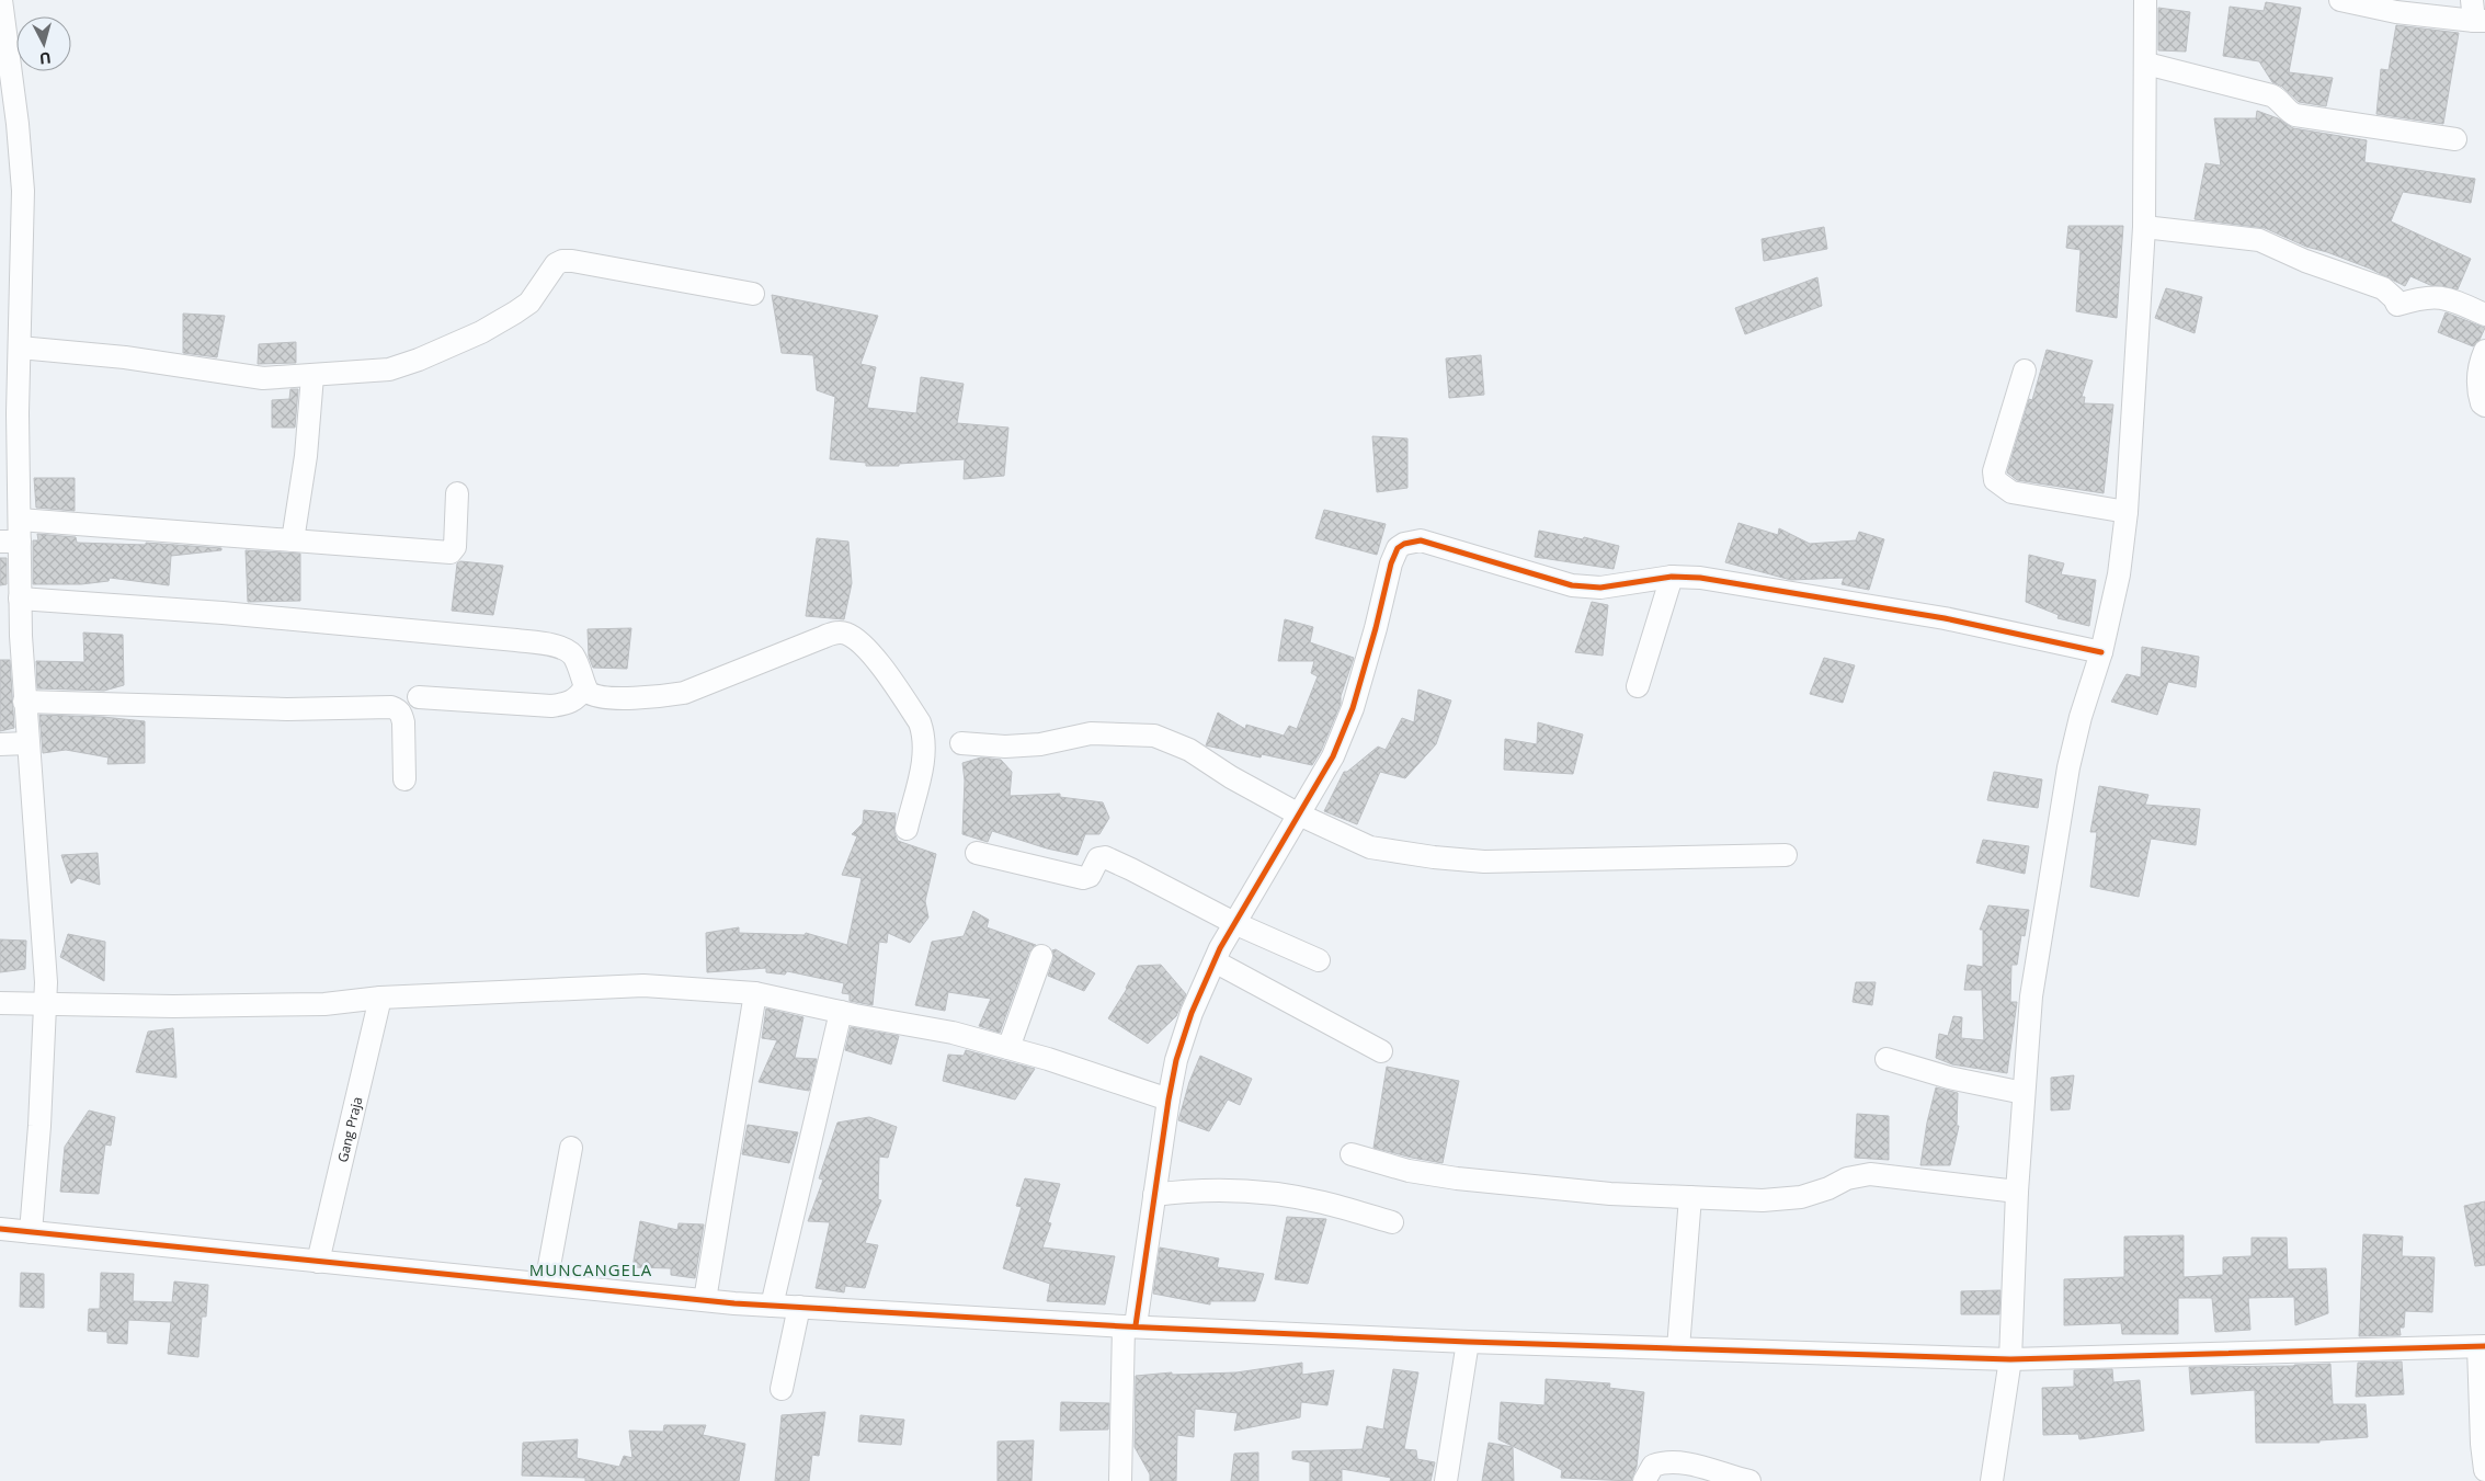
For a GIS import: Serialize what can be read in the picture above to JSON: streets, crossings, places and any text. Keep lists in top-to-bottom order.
{
  "streets": {
    "street": ["Gang Praja"]
  },
  "districts": ["MUNCANGELA"],
  "north": "bottom"
}
